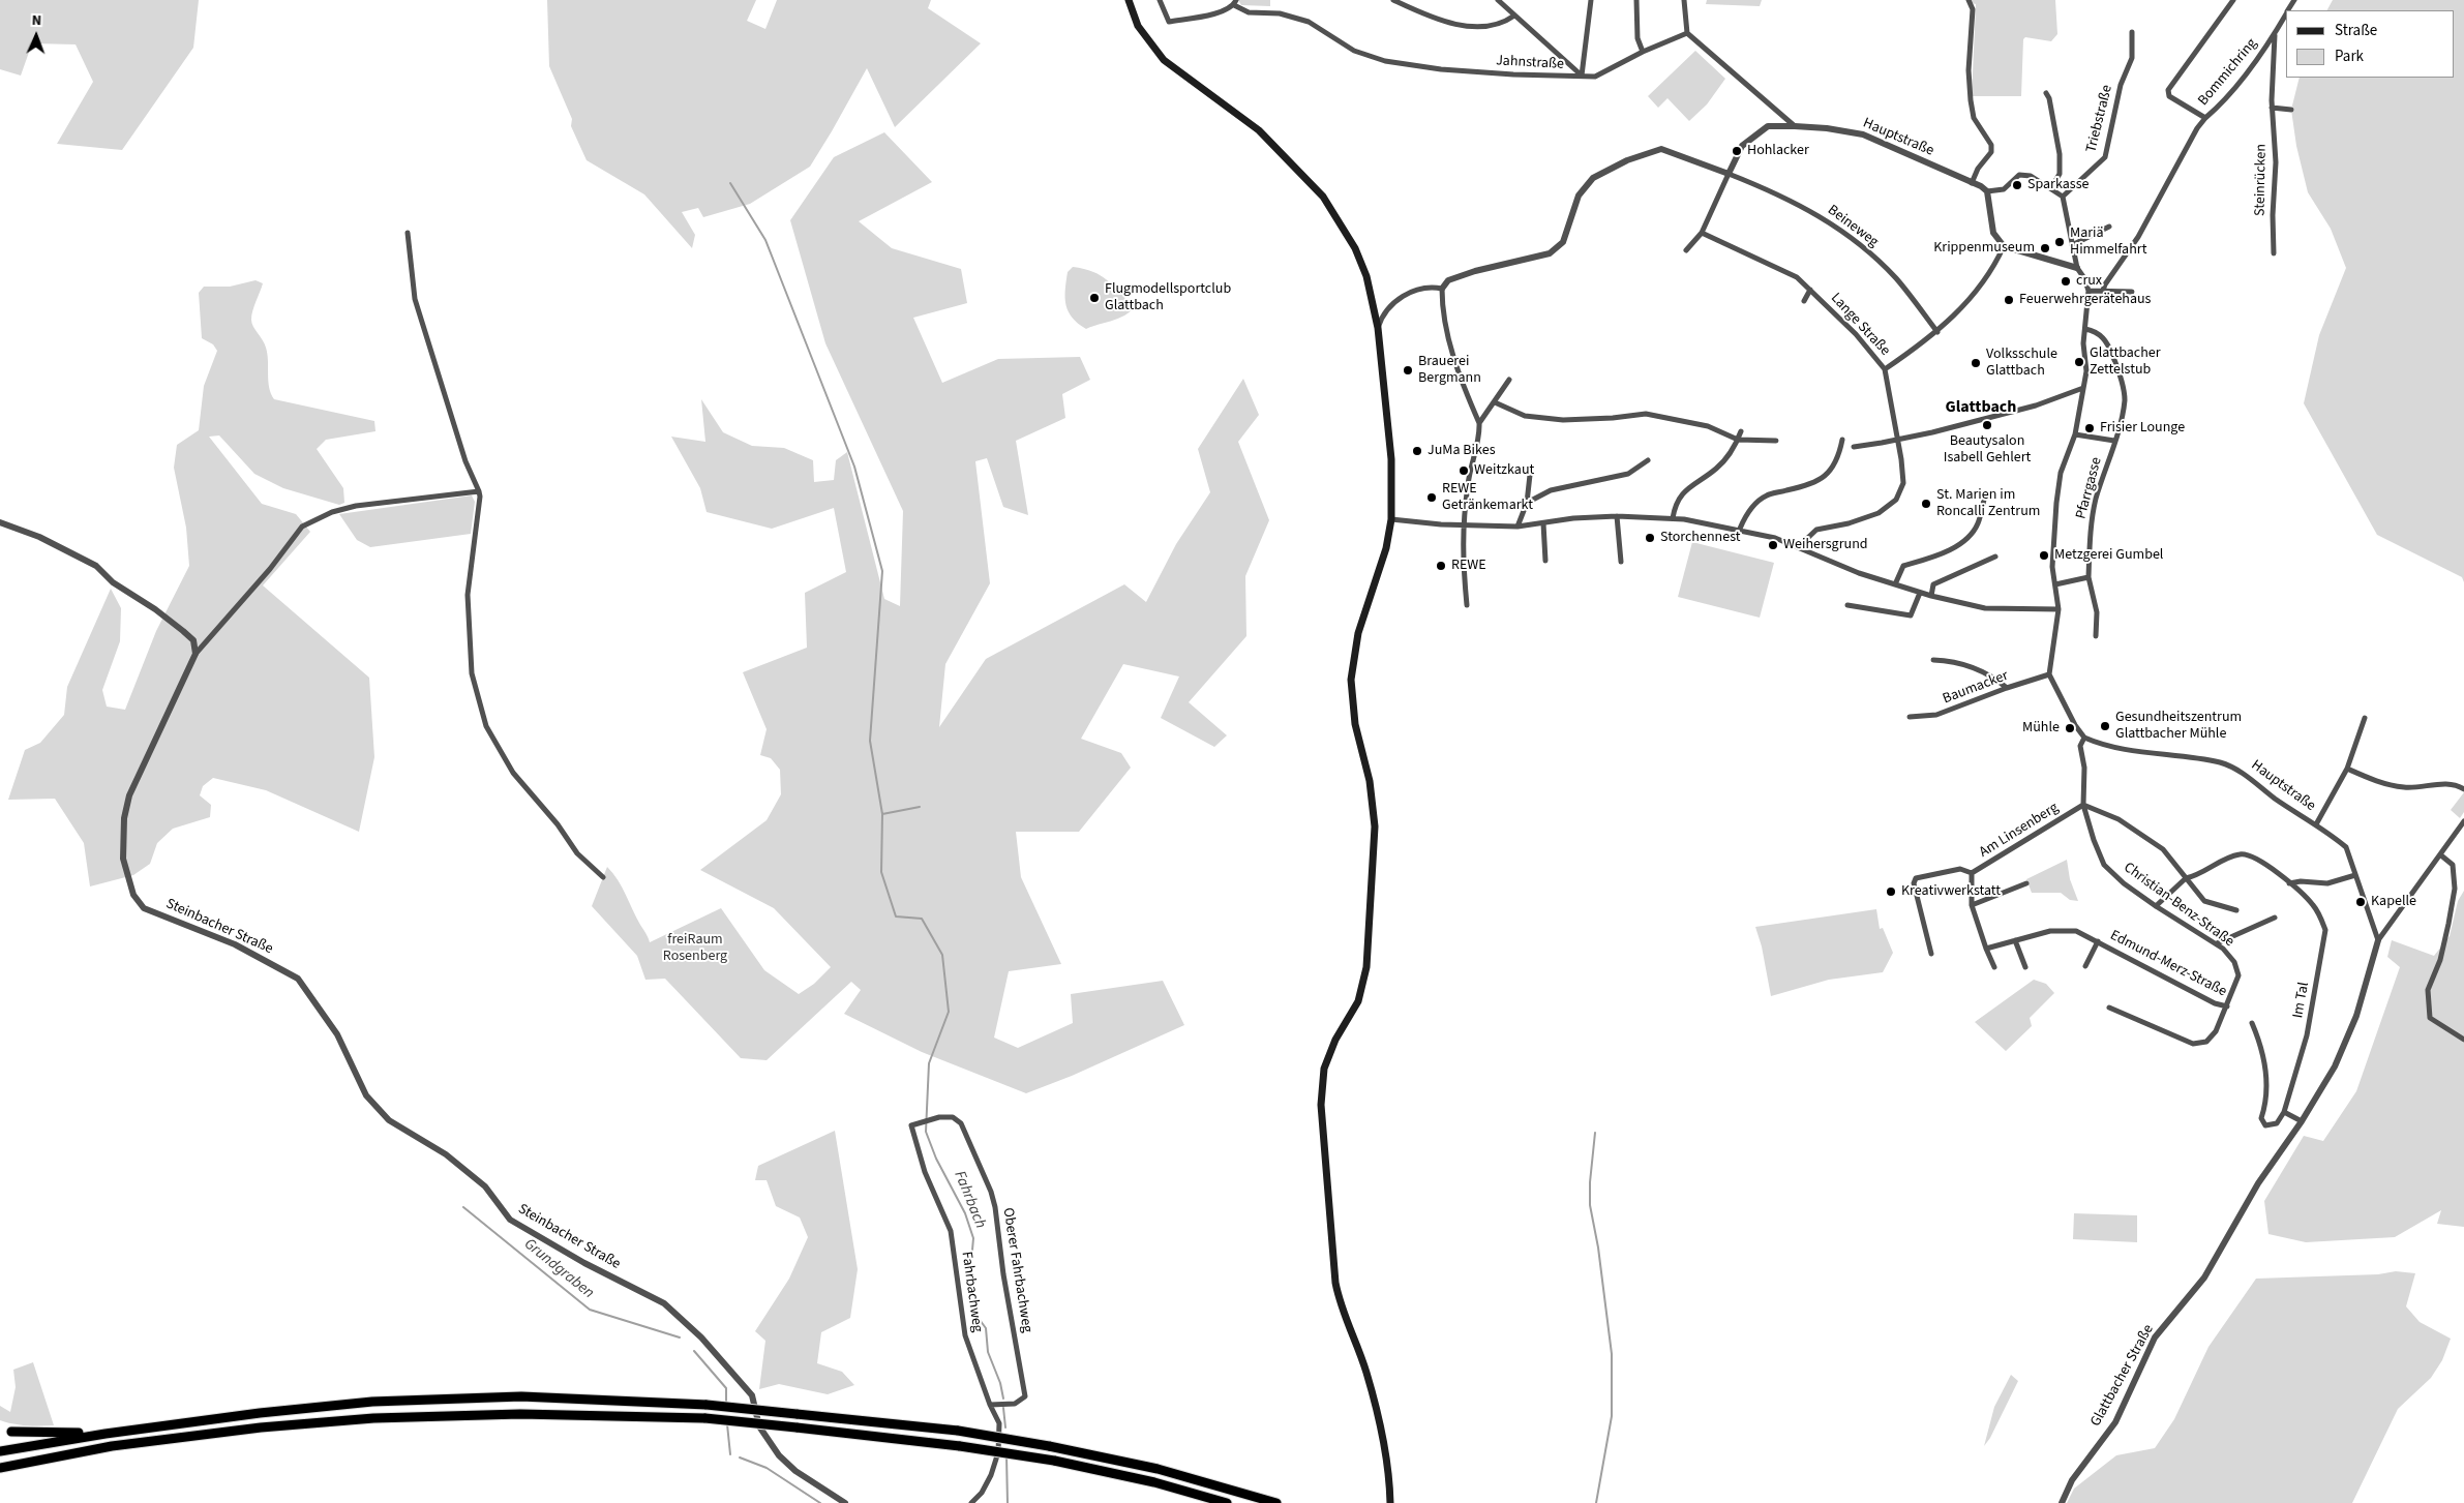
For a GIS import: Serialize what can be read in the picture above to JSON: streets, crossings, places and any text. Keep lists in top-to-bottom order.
{
  "streets": {
    "street": [
      "Jahnstraße",
      "Bommichring",
      "Triebstraße",
      "Hauptstraße",
      "Steinrücken",
      "Beineweg",
      "Lange Straße",
      "Pfarrgasse",
      "Baumacker",
      "Am Linsenberg",
      "Christian-Benz-Straße",
      "Steinbacher Straße",
      "Edmund-Merz-Straße",
      "Im Tal",
      "Oberer Fahrbachweg",
      "Fahrbachweg",
      "Glattbacher Straße"
    ]
  },
  "crossings": [
    ["Bommichring", "Steinrücken"],
    ["Hauptstraße", "Beineweg"],
    ["Hauptstraße", "Christian-Benz-Straße"],
    ["Am Linsenberg", "Christian-Benz-Straße"],
    ["Am Linsenberg", "Edmund-Merz-Straße"],
    ["Christian-Benz-Straße", "Edmund-Merz-Straße"],
    ["Oberer Fahrbachweg", "Fahrbachweg"]
  ],
  "districts": ["Glattbach"],
  "water": ["Fahrbach", "Grundgraben"],
  "parks": ["freiRaum Rosenberg"],
  "places": [
    "Hohlacker",
    "Sparkasse",
    "Mariä Himmelfahrt",
    "Krippenmuseum",
    "crux",
    "Flugmodellsportclub Glattbach",
    "Feuerwehrgerätehaus",
    "Glattbacher Zettelstub",
    "Volksschule Glattbach",
    "Brauerei Bergmann",
    "Beautysalon Isabell Gehlert",
    "Frisier Lounge",
    "JuMa Bikes",
    "Weitzkaut",
    "REWE Getränkemarkt",
    "St. Marien im Roncalli Zentrum",
    "Storchennest",
    "Weihersgrund",
    "Metzgerei Gumbel",
    "REWE",
    "Gesundheitszentrum Glattbacher Mühle",
    "Mühle",
    "Kreativwerkstatt",
    "Kapelle"
  ],
  "legend": ["Straße", "Park"],
  "north": "top"
}
